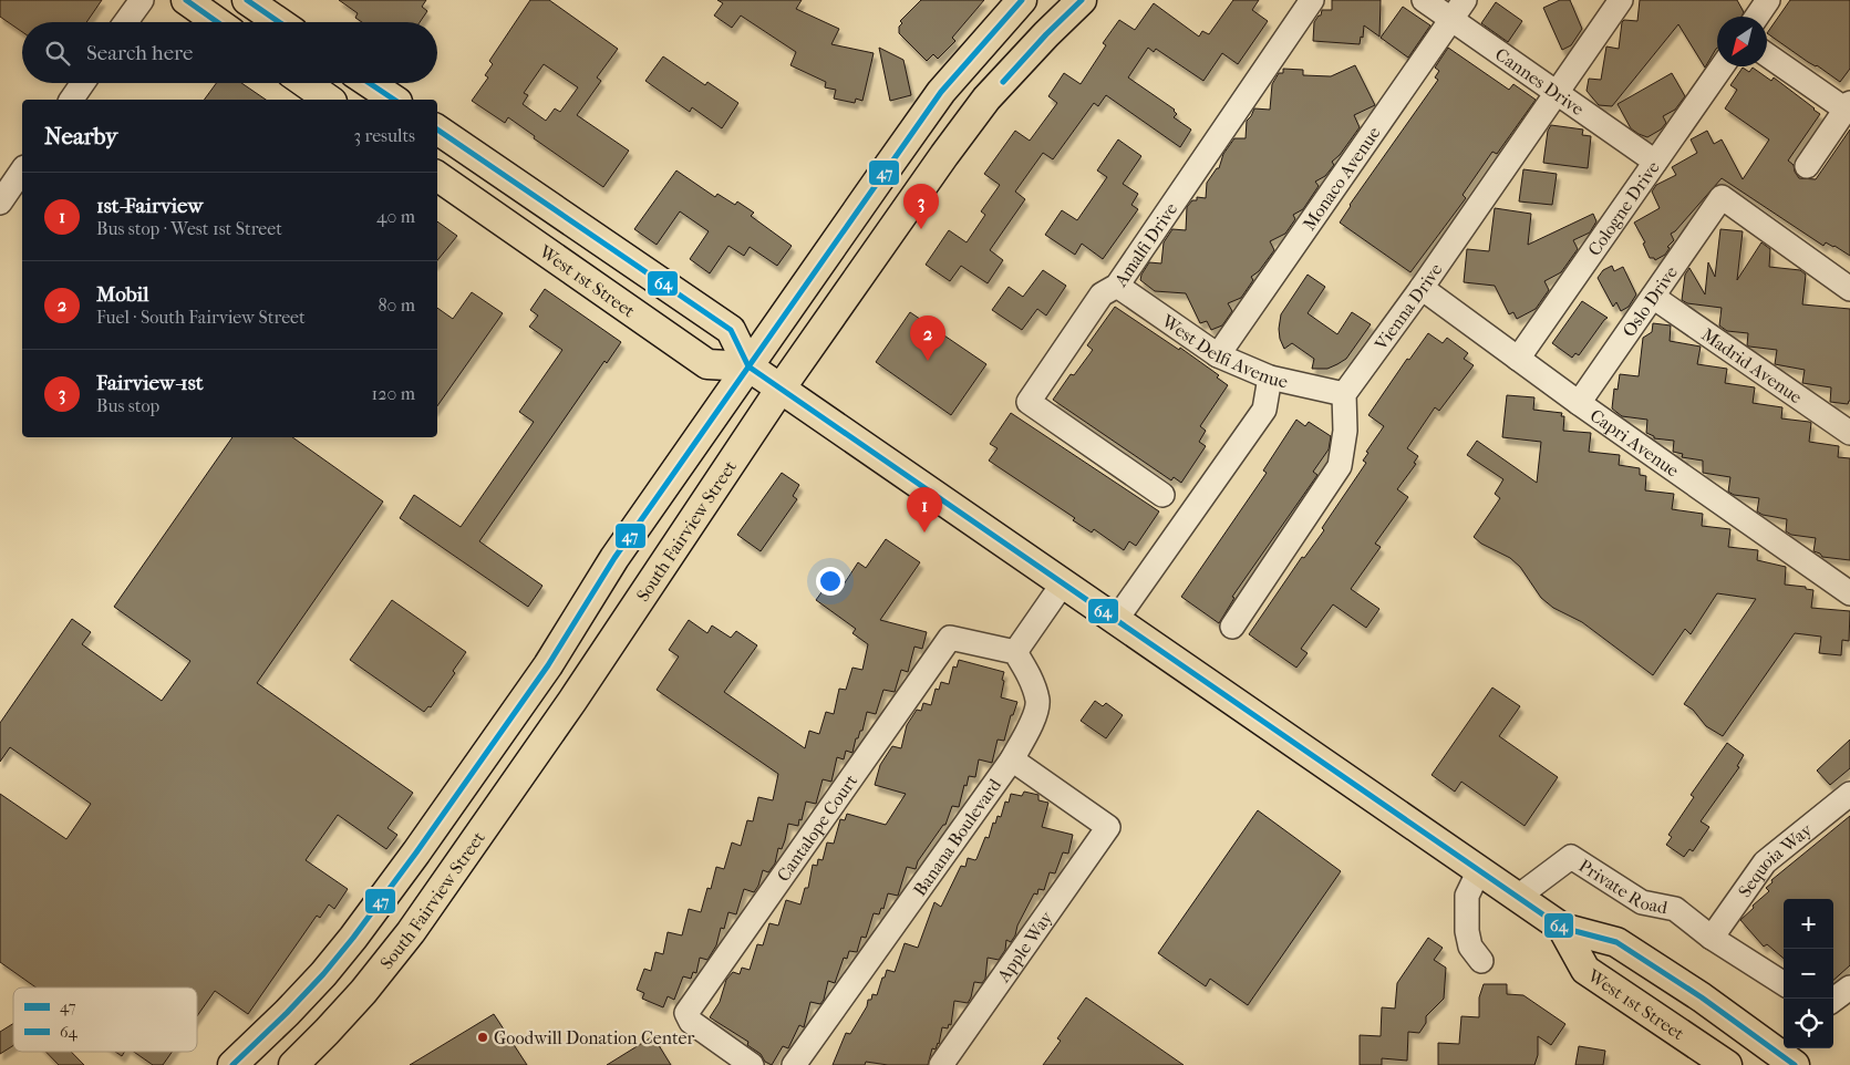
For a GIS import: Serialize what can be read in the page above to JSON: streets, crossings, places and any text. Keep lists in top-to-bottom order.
{
  "streets": {
    "main road": ["West 1st Street", "South Fairview Street"],
    "street": [
      "Cannes Drive",
      "Monaco Avenue",
      "Cologne Drive",
      "Amalfi Drive",
      "Oslo Drive",
      "Vienna Drive",
      "West Delfi Avenue",
      "Madrid Avenue",
      "Capri Avenue",
      "Cantalope Court",
      "Banana Boulevard",
      "Sequoia Way",
      "Private Road",
      "Apple Way"
    ]
  },
  "crossings": [
    ["Cannes Drive", "Monaco Avenue"],
    ["Cannes Drive", "Cologne Drive"],
    ["Cannes Drive", "Vienna Drive"],
    ["Monaco Avenue", "West Delfi Avenue"],
    ["Cologne Drive", "Capri Avenue"],
    ["Amalfi Drive", "West Delfi Avenue"],
    ["West 1st Street", "South Fairview Street"],
    ["West 1st Street", "Private Road"],
    ["Oslo Drive", "Madrid Avenue"],
    ["Oslo Drive", "Capri Avenue"],
    ["Vienna Drive", "West Delfi Avenue"],
    ["Vienna Drive", "Capri Avenue"],
    ["Cantalope Court", "Banana Boulevard"],
    ["Banana Boulevard", "Apple Way"],
    ["Sequoia Way", "Private Road"]
  ],
  "places": ["Goodwill Donation Center"],
  "lines": ["transit line 47", "transit line 64"],
  "legend": ["47", "64"],
  "north": "bottom left",
  "page": {
    "search": "Search here",
    "heading": ["Nearby", "3 results"],
    "list": [
      {
        "mark": "1",
        "name": "1st-Fairview",
        "note": "Bus stop · West 1st Street",
        "value": "40 m"
      },
      {
        "mark": "2",
        "name": "Mobil",
        "note": "Fuel · South Fairview Street",
        "value": "80 m"
      },
      {
        "mark": "3",
        "name": "Fairview-1st",
        "note": "Bus stop",
        "value": "120 m"
      }
    ],
    "pins": ["3", "2", "1"],
    "map_buttons": ["+", "−"]
  }
}
